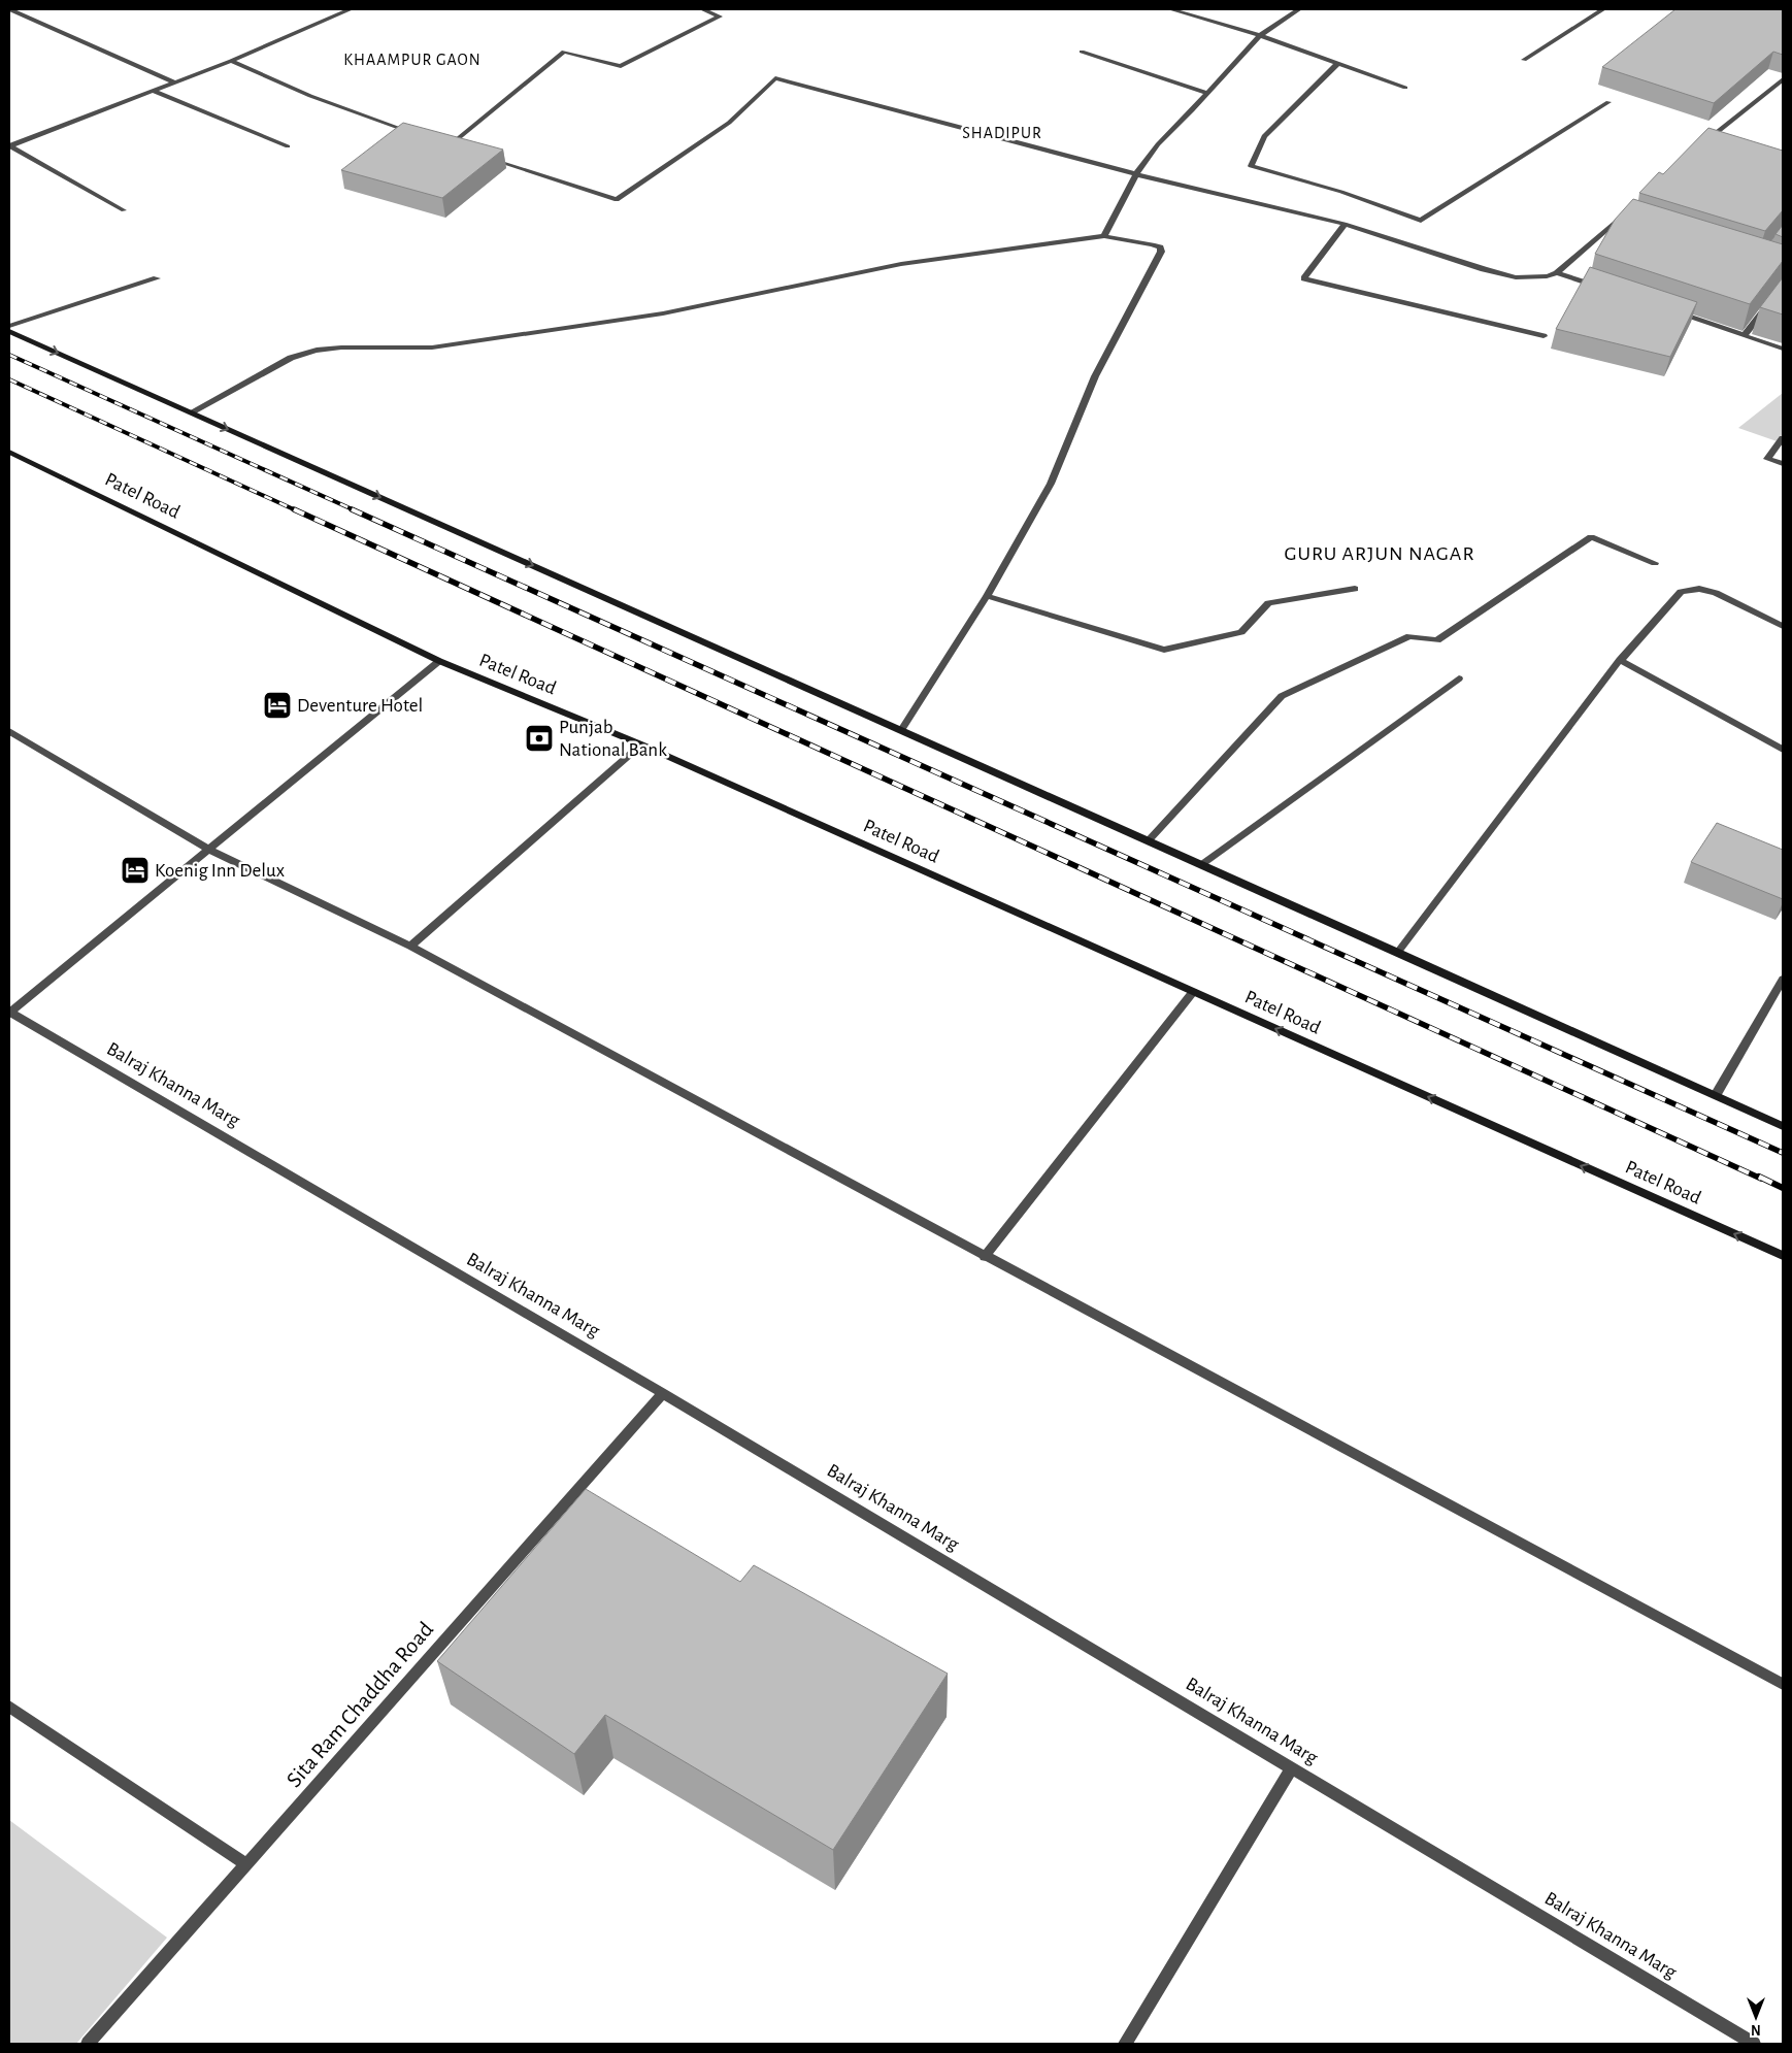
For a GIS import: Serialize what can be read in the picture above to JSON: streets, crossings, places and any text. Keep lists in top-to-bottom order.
{
  "streets": {
    "main road": ["Patel Road"],
    "street": ["Balraj Khanna Marg", "Sita Ram Chaddha Road"]
  },
  "crossings": [
    ["Balraj Khanna Marg", "Sita Ram Chaddha Road"]
  ],
  "districts": ["KHAAMPUR GAON", "SHADIPUR", "GURU ARJUN NAGAR"],
  "places": {
    "hotel": ["Deventure Hotel", "Koenig Inn Delux"],
    "bank": ["Punjab National Bank"]
  },
  "north": "bottom"
}
